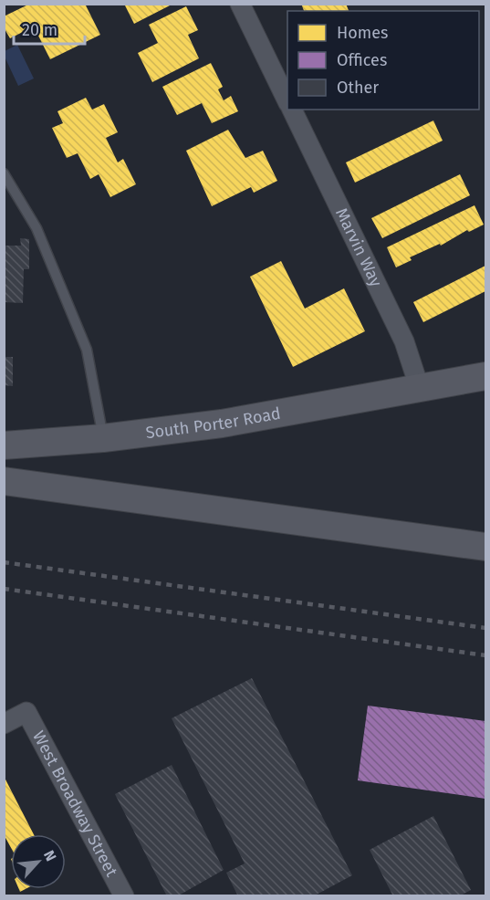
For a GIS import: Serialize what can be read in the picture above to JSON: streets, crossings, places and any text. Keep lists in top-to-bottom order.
{
  "streets": {
    "street": ["Marvin Way", "South Porter Road", "West Broadway Street"]
  },
  "crossings": [
    ["Marvin Way", "South Porter Road"]
  ],
  "legend": ["Homes", "Offices", "Other"],
  "scale_bar": "20 m",
  "north": "top right"
}
